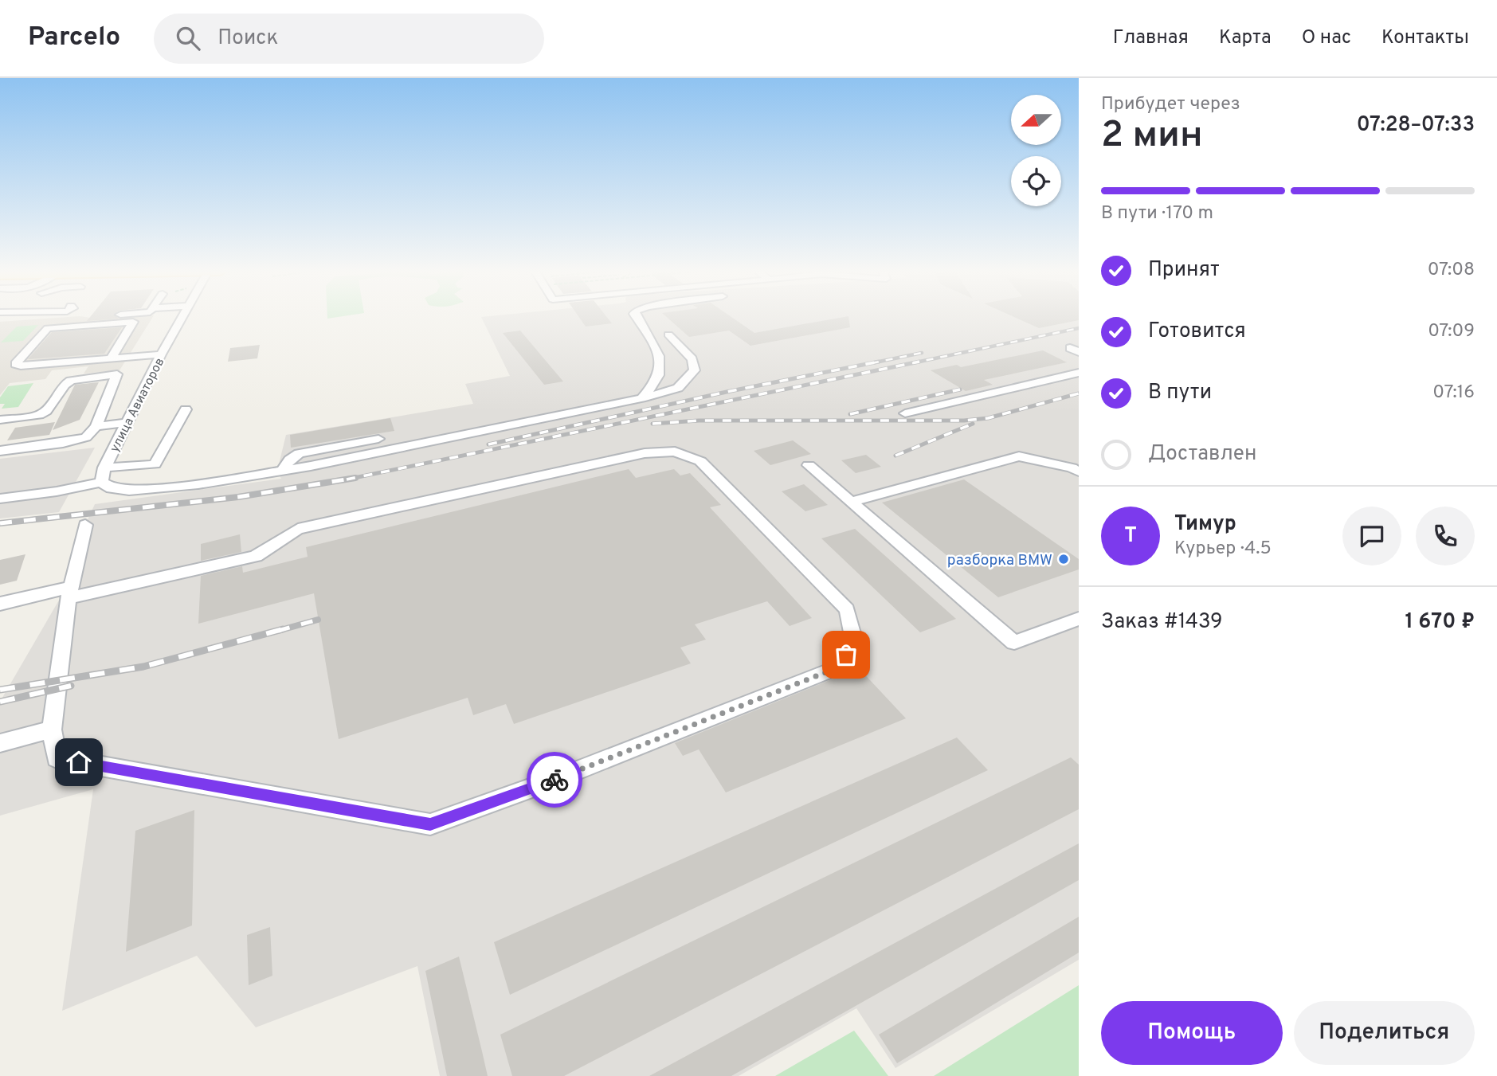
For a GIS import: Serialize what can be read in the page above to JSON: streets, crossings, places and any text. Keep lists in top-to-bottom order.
{
  "streets": {
    "street": ["улица Авиаторов"]
  },
  "places": ["разборка BMW"],
  "north": "left",
  "page": {
    "header": "Parcelo",
    "search": "Поиск",
    "nav": [
      "Главная",
      "Карта",
      "О нас",
      "Контакты"
    ],
    "heading": ["2 мин", "Прибудет через", "07:28–07:33"],
    "panel": [
      "Тимур",
      "Курьер · 4.5",
      "Заказ #1439",
      "1 670 ₽"
    ],
    "bar": "В пути · 170 m",
    "list": [
      ["Принят", "07:08"],
      ["Готовится", "07:09"],
      ["В пути", "07:16"],
      "Доставлен"
    ],
    "round": "Т",
    "buttons": ["Помощь", "Поделиться"]
  }
}
